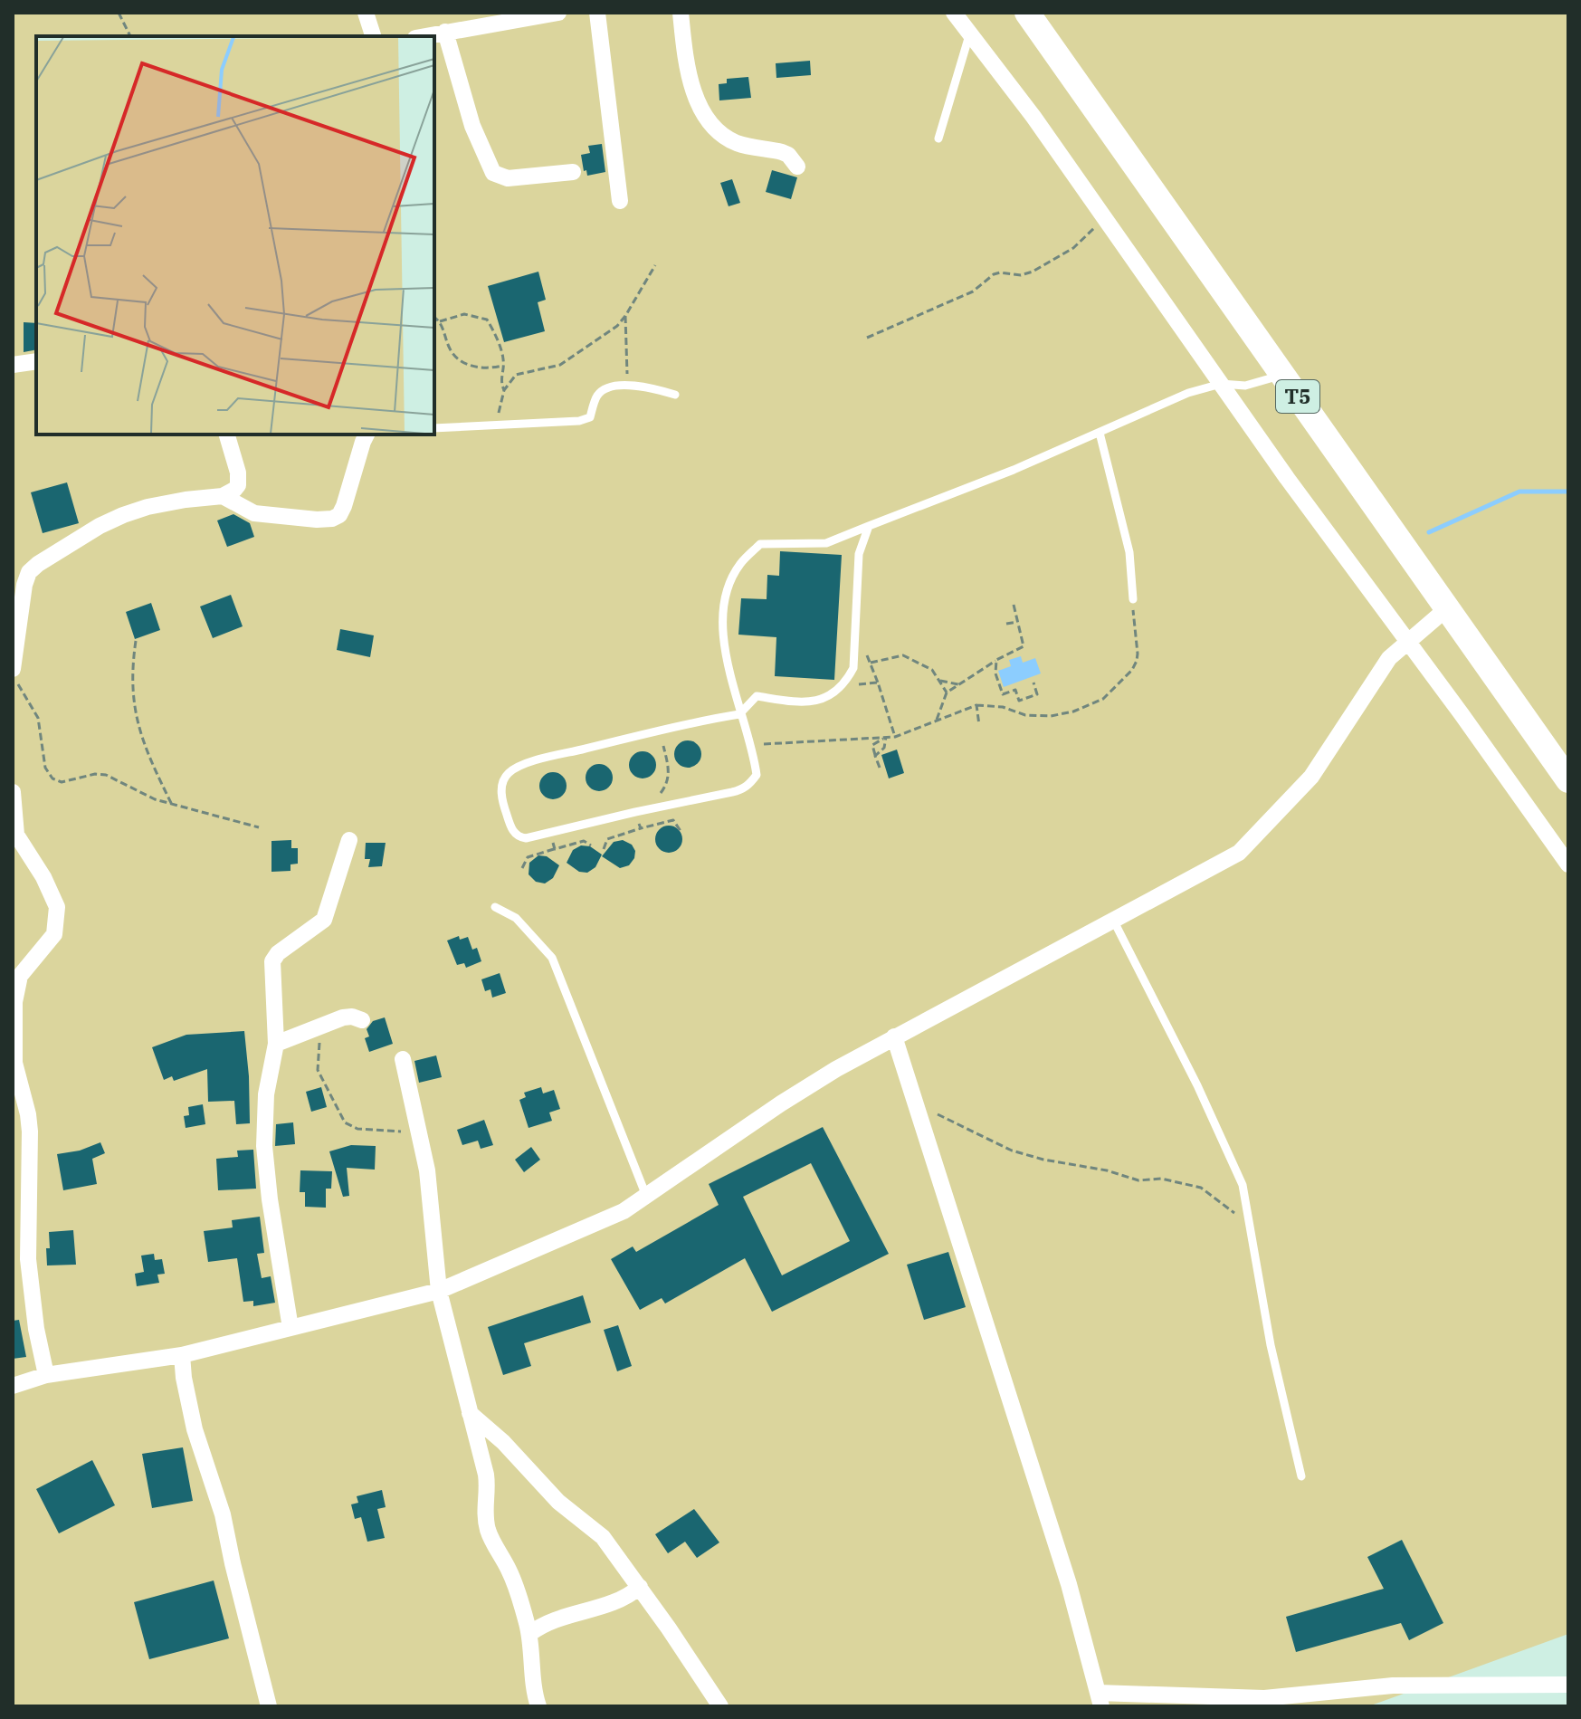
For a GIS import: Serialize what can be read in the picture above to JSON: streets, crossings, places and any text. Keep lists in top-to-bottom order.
{
  "streets": {
    "highway": ["T5"]
  }
}
